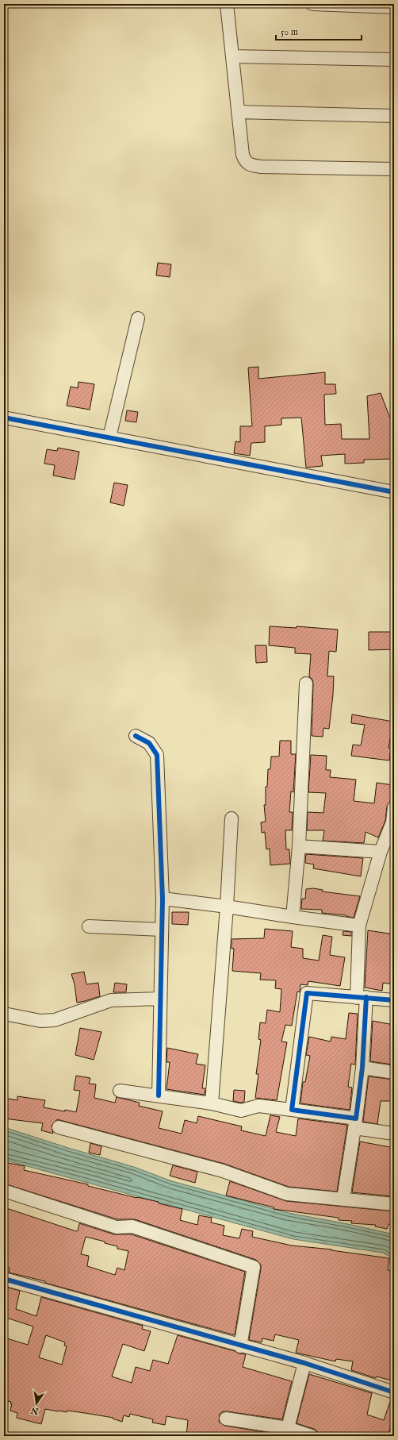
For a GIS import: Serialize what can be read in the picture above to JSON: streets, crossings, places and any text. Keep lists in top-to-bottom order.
{
  "scale_bar": "50 m",
  "north": "bottom"
}
